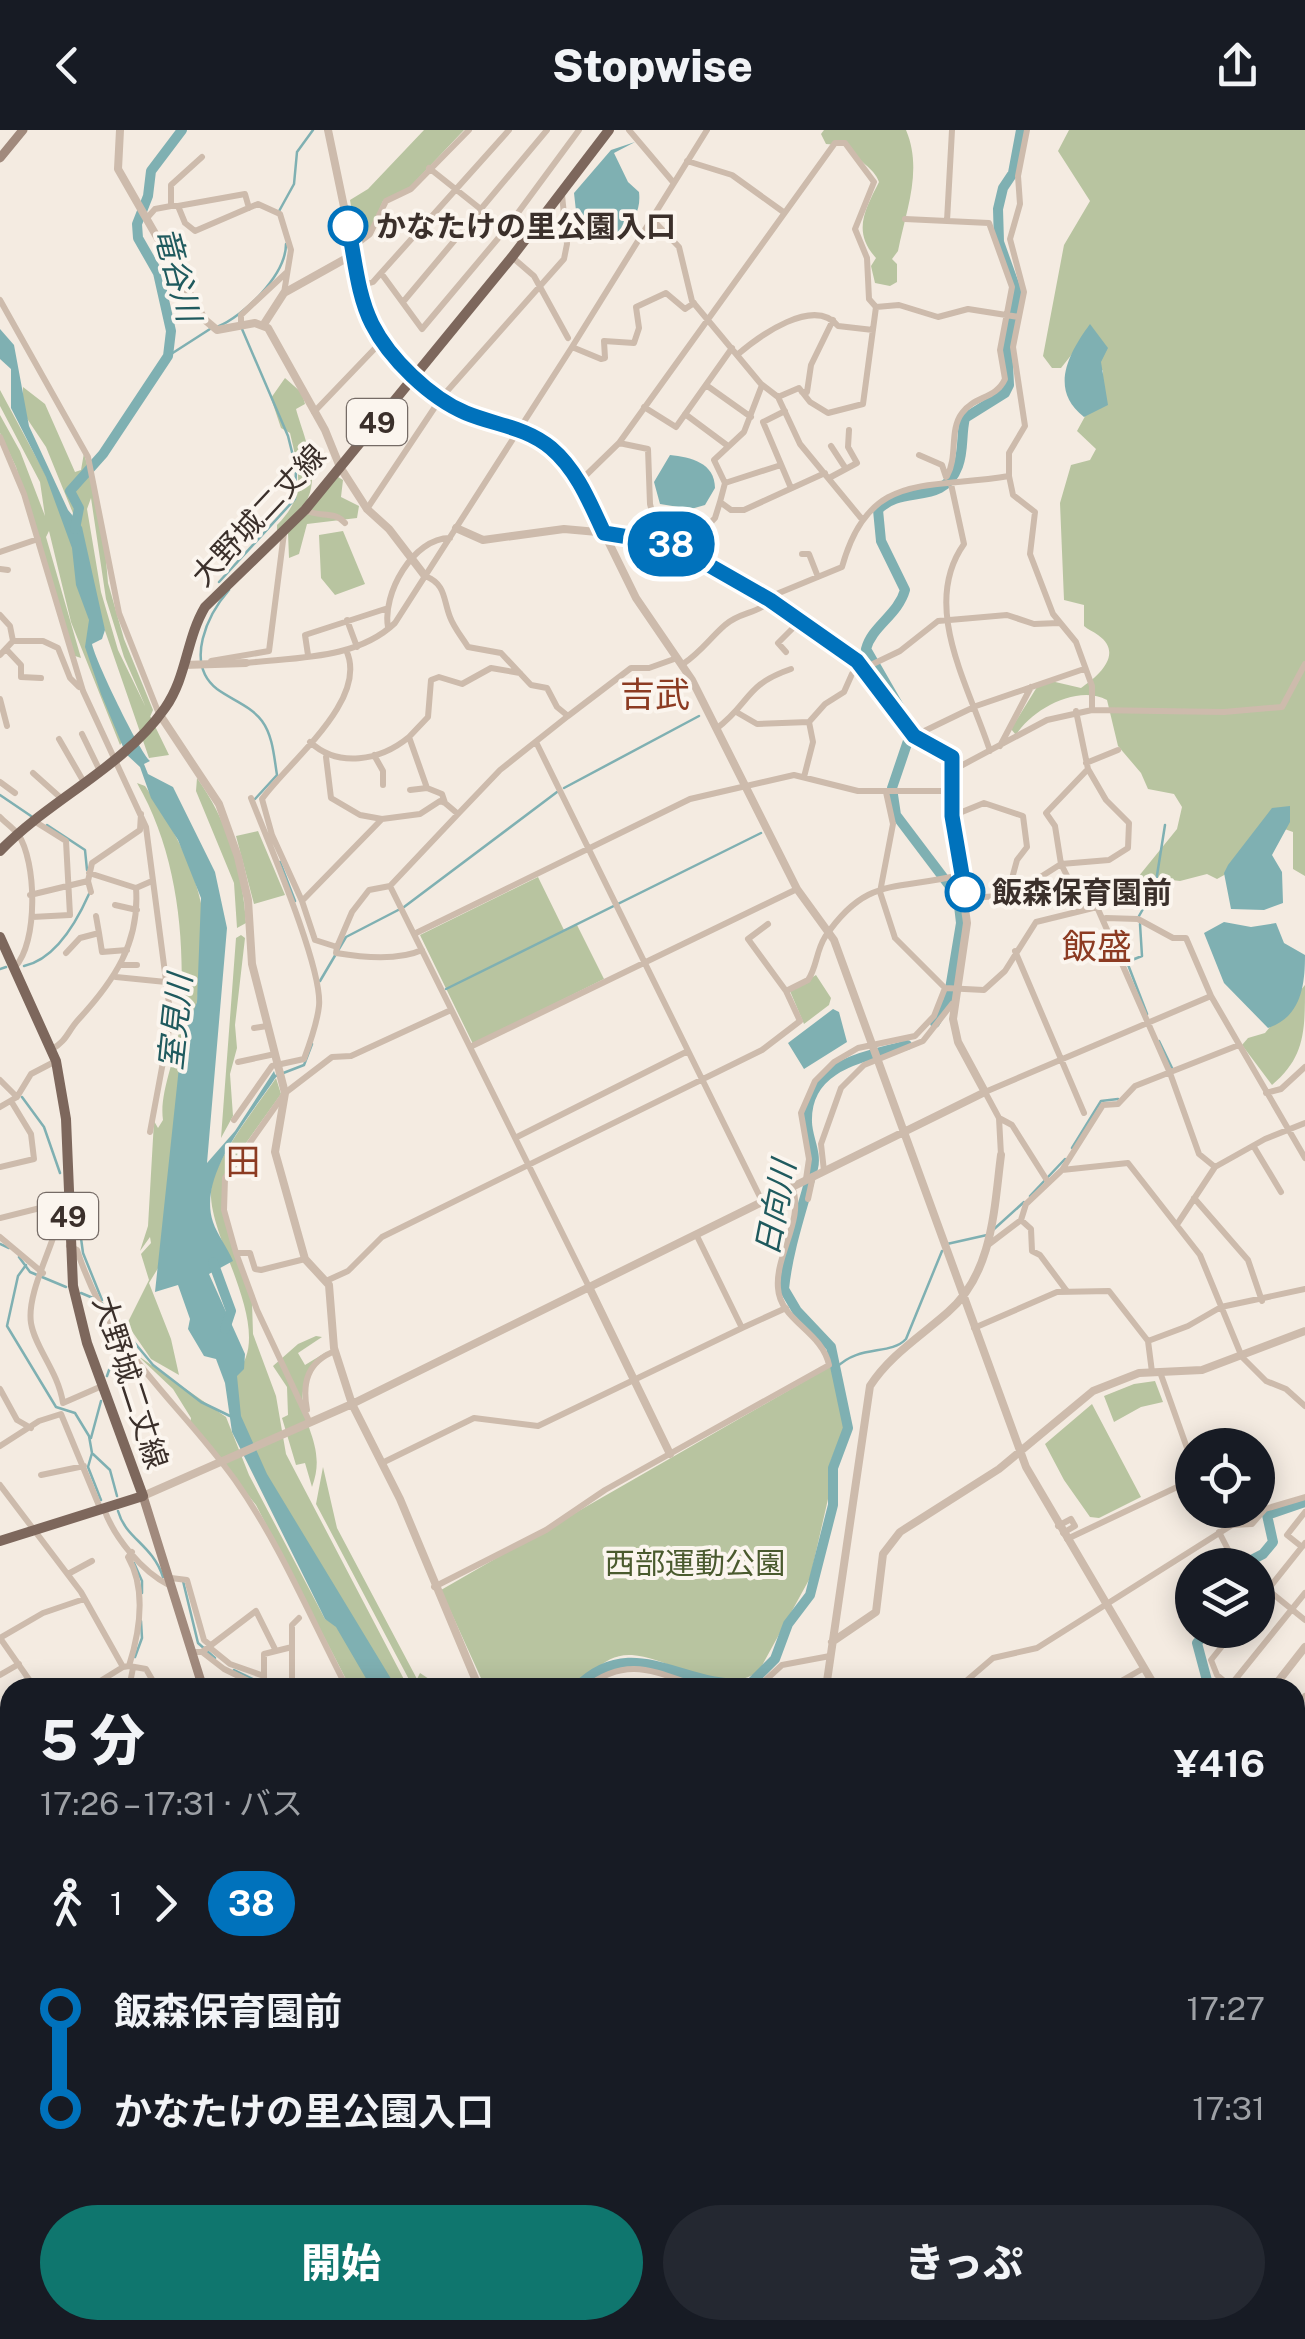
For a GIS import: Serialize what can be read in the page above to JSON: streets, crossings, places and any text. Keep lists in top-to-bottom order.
{
  "streets": {
    "main road": ["49", "大野城二丈線"]
  },
  "crossings": [
    ["49", "大野城二丈線"]
  ],
  "districts": ["吉武", "飯盛", "田"],
  "water": ["竜谷川", "室見川", "日向川"],
  "parks": ["西部運動公園"],
  "places": ["かなたけの里公園入口", "飯森保育園前"],
  "lines": ["bus line 38"],
  "page": {
    "header": "Stopwise",
    "on_map": "38",
    "heading": ["5 分", "17:26 – 17:31 · バス", "¥416"],
    "legs": ["1", "38"],
    "list": [
      {
        "name": "飯森保育園前",
        "value": "17:27"
      },
      {
        "name": "かなたけの里公園入口",
        "value": "17:31"
      }
    ],
    "buttons": ["開始", "きっぷ"]
  }
}
